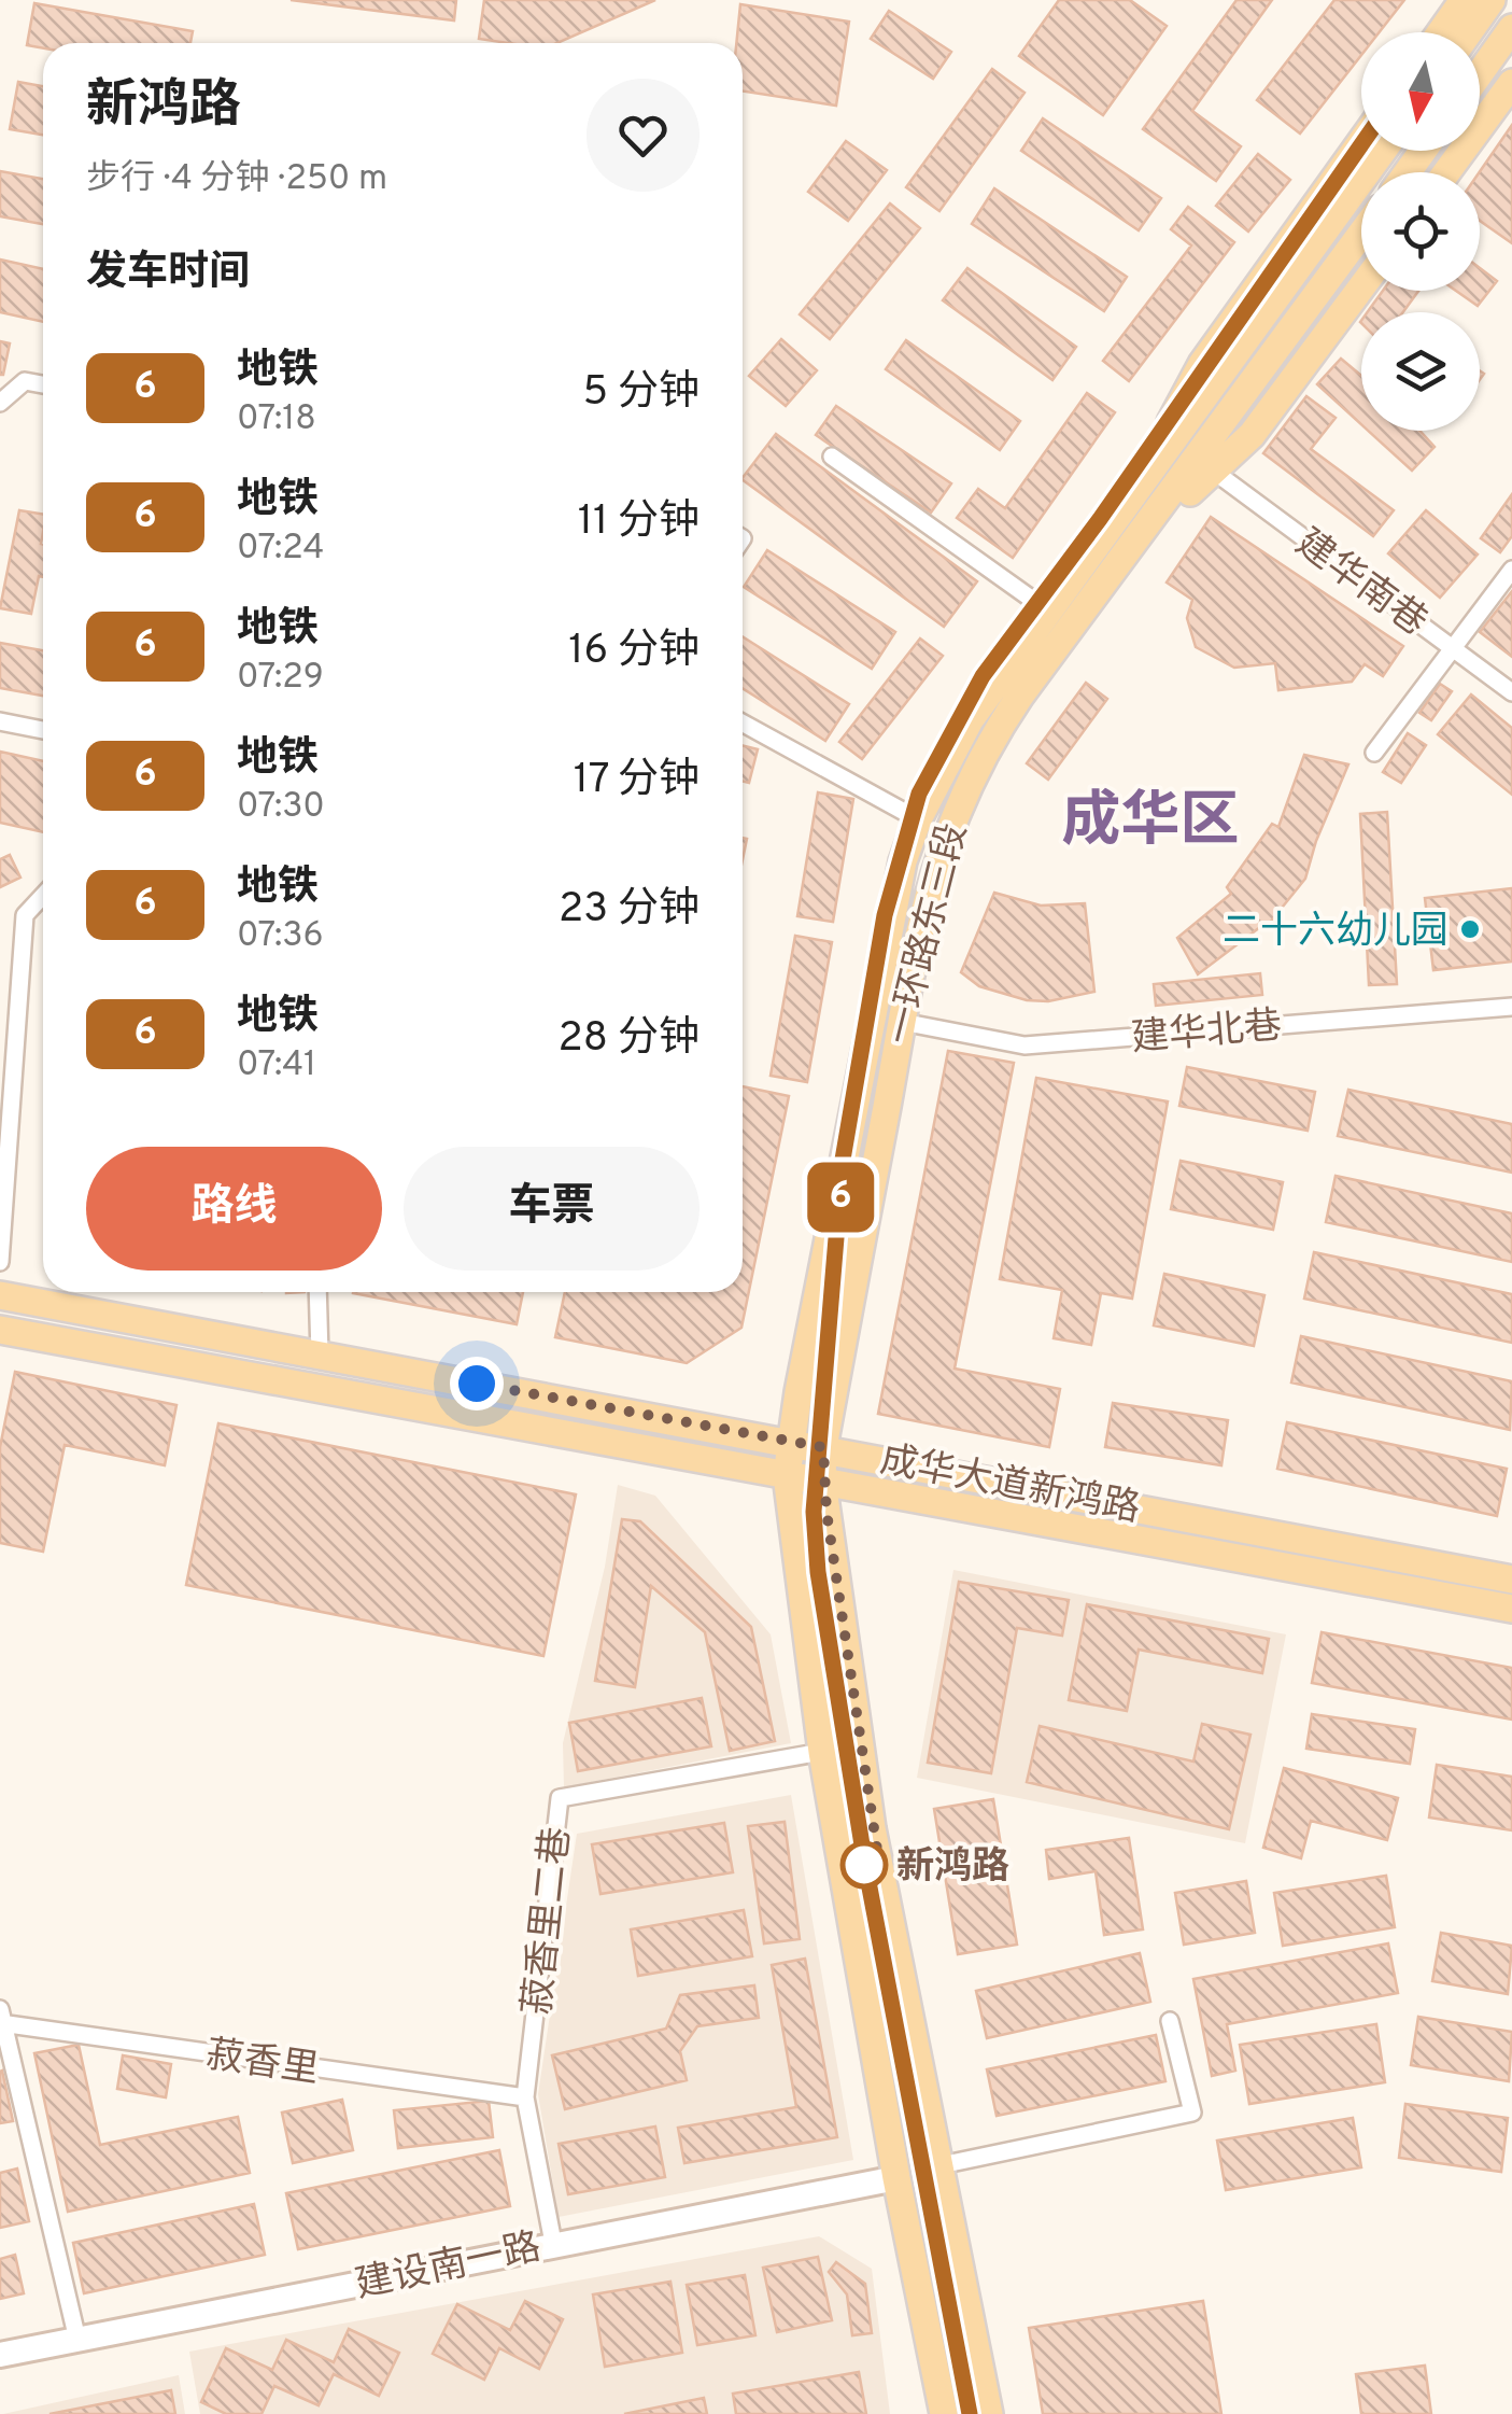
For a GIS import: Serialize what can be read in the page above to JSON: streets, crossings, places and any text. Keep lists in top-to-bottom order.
{
  "streets": {
    "main road": ["一环路东三段", "成华大道新鸿路"],
    "street": [
      "建华南巷",
      "建华北巷",
      "菽香里二巷",
      "菽香里",
      "建设南一路"
    ]
  },
  "crossings": [
    ["一环路东三段", "建华北巷"],
    ["一环路东三段", "成华大道新鸿路"],
    ["一环路东三段", "菽香里二巷"],
    ["一环路东三段", "建设南一路"],
    ["菽香里二巷", "菽香里"],
    ["菽香里二巷", "建设南一路"]
  ],
  "districts": ["成华区"],
  "places": ["二十六幼儿园", "新鸿路"],
  "lines": ["metro line 6"],
  "north": "bottom",
  "page": {
    "on_map": "6",
    "heading": [
      ["新鸿路", "步行 · 4 分钟 · 250 m"],
      "发车时间"
    ],
    "list": [
      {
        "mark": "6",
        "name": "地铁",
        "note": "07:18",
        "value": "5 分钟"
      },
      {
        "mark": "6",
        "name": "地铁",
        "note": "07:24",
        "value": "11 分钟"
      },
      {
        "mark": "6",
        "name": "地铁",
        "note": "07:29",
        "value": "16 分钟"
      },
      {
        "mark": "6",
        "name": "地铁",
        "note": "07:30",
        "value": "17 分钟"
      },
      {
        "mark": "6",
        "name": "地铁",
        "note": "07:36",
        "value": "23 分钟"
      },
      {
        "mark": "6",
        "name": "地铁",
        "note": "07:41",
        "value": "28 分钟"
      }
    ],
    "buttons": ["路线", "车票"]
  }
}
